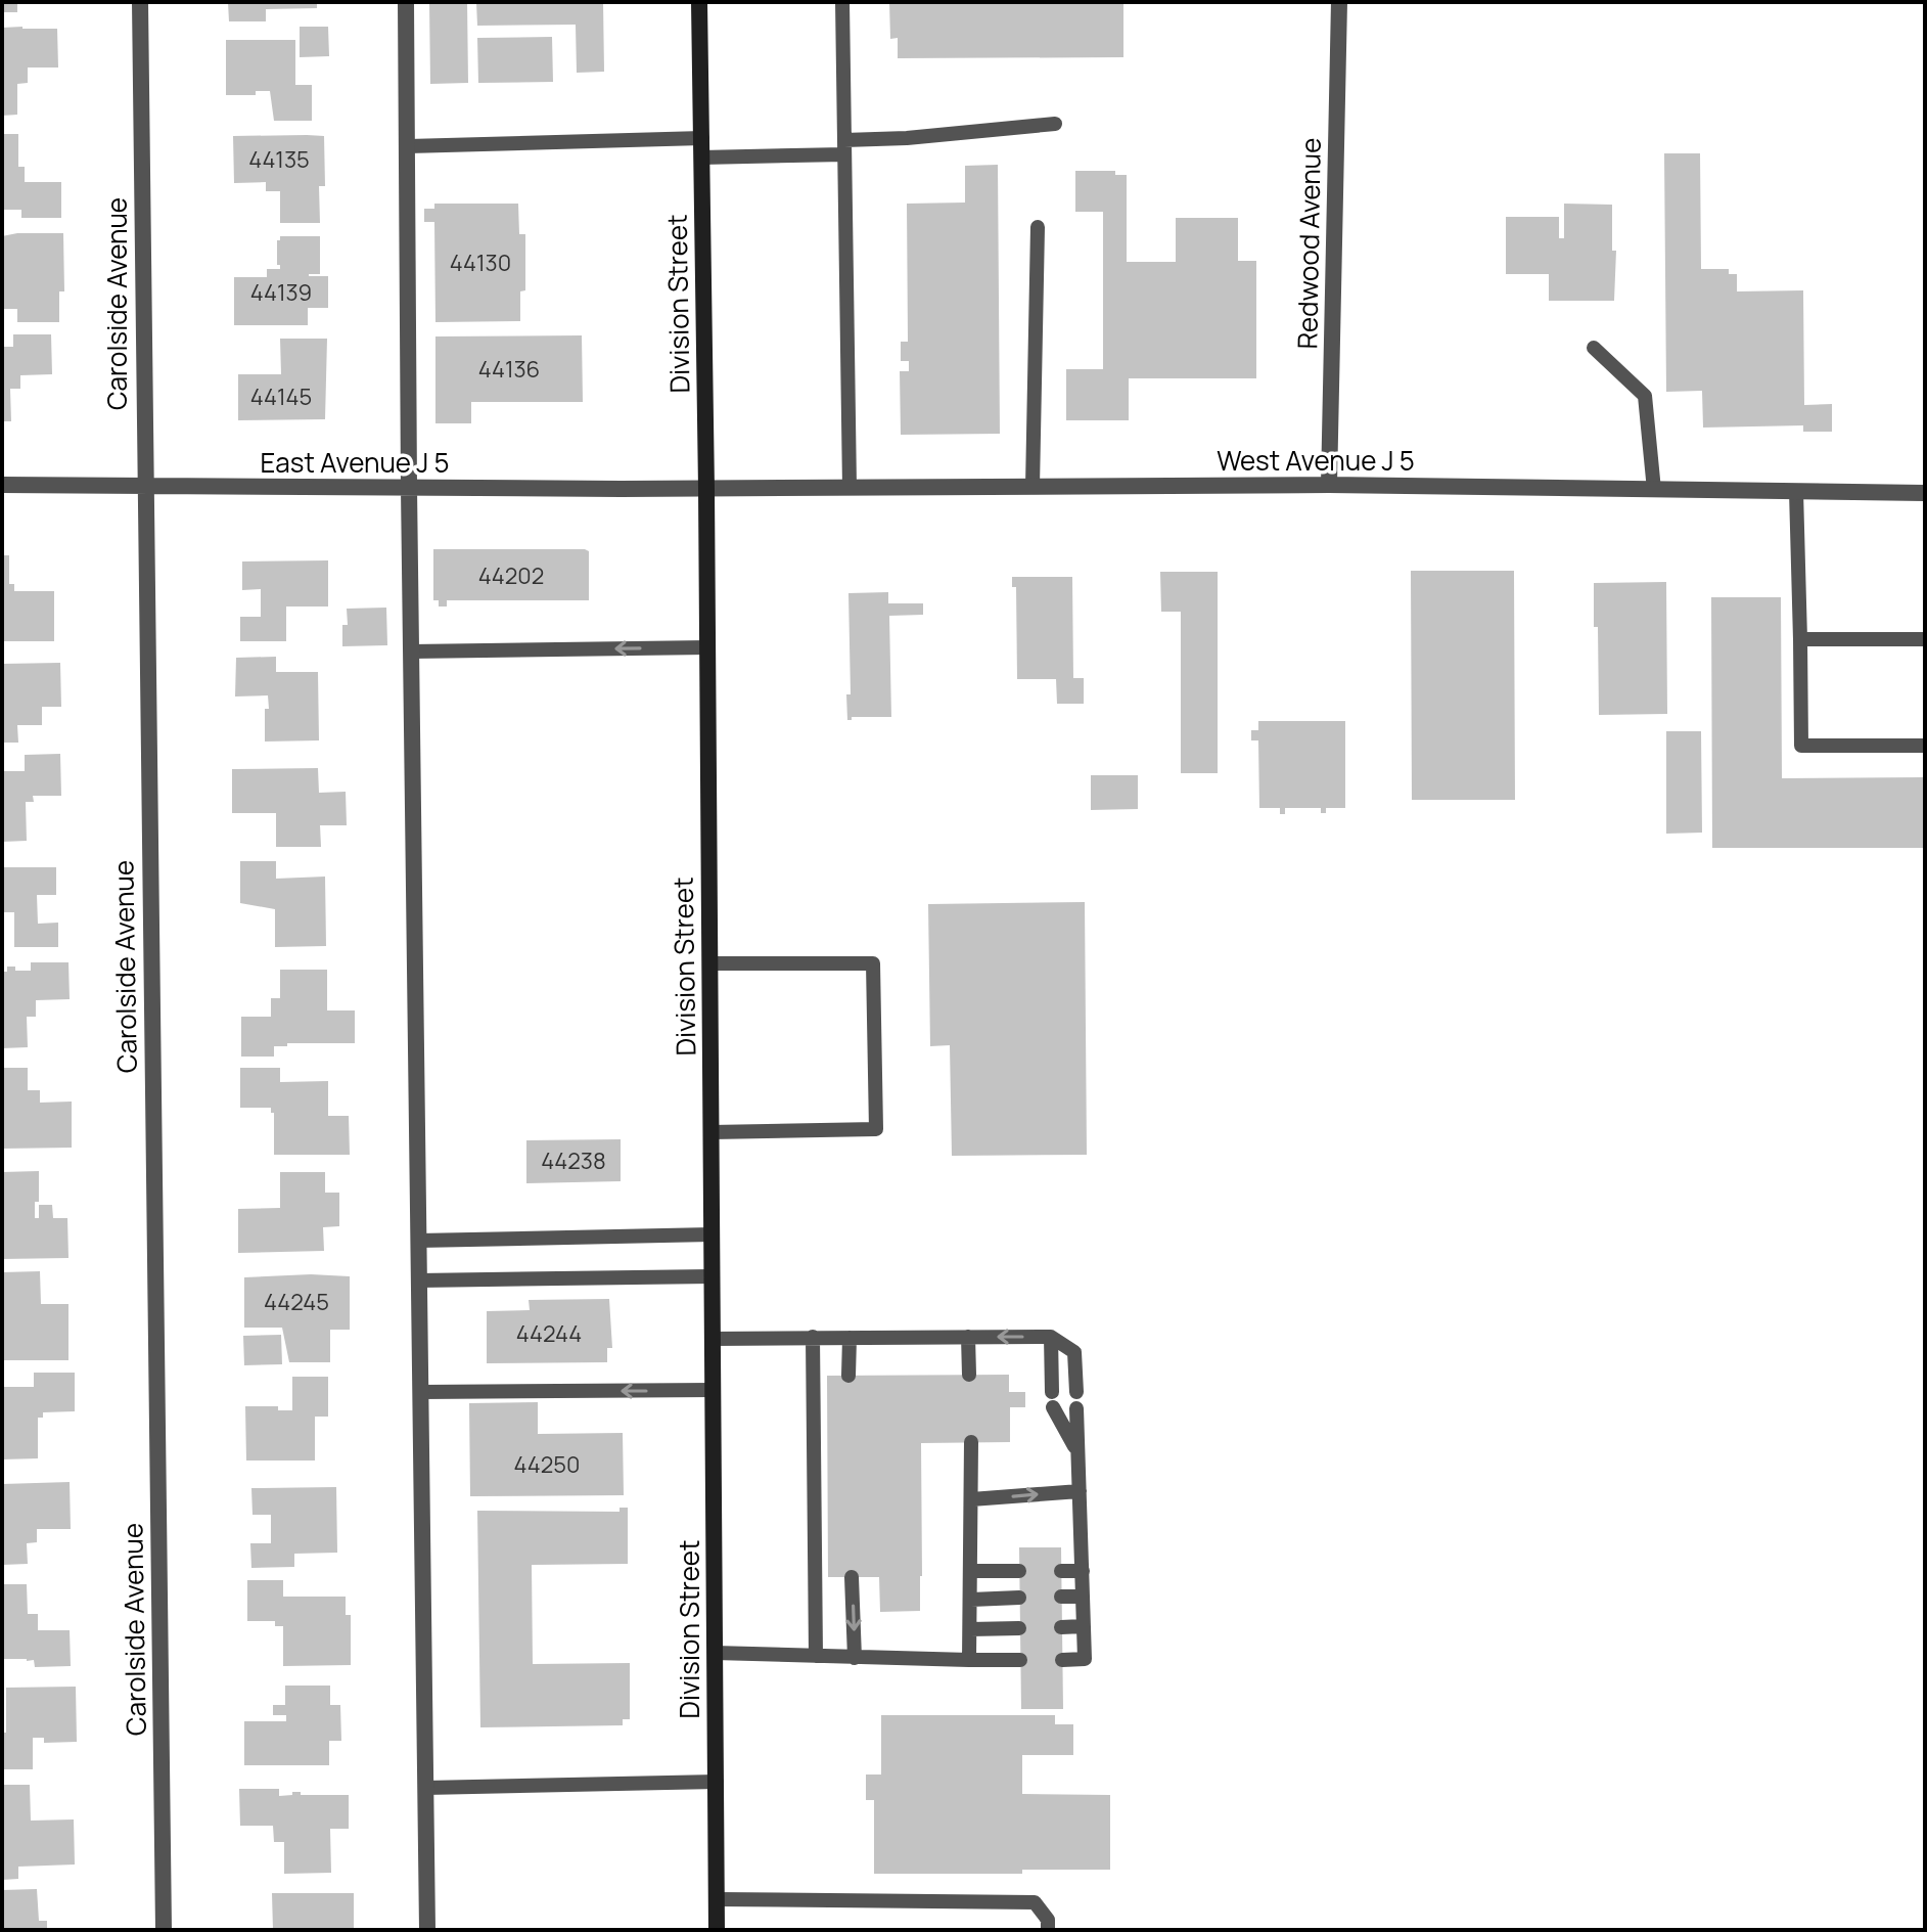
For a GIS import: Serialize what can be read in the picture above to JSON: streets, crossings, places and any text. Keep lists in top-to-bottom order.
{
  "streets": {
    "main road": ["Division Street"],
    "street": [
      "Redwood Avenue",
      "Carolside Avenue",
      "West Avenue J 5",
      "East Avenue J 5"
    ]
  },
  "crossings": [
    ["Redwood Avenue", "West Avenue J 5"],
    ["Carolside Avenue", "East Avenue J 5"],
    ["Division Street", "West Avenue J 5"],
    ["Division Street", "East Avenue J 5"],
    ["West Avenue J 5", "East Avenue J 5"]
  ],
  "house_numbers": [
    "44135",
    "44130",
    "44139",
    "44136",
    "44145",
    "44202",
    "44238",
    "44245",
    "44244",
    "44250"
  ]
}
